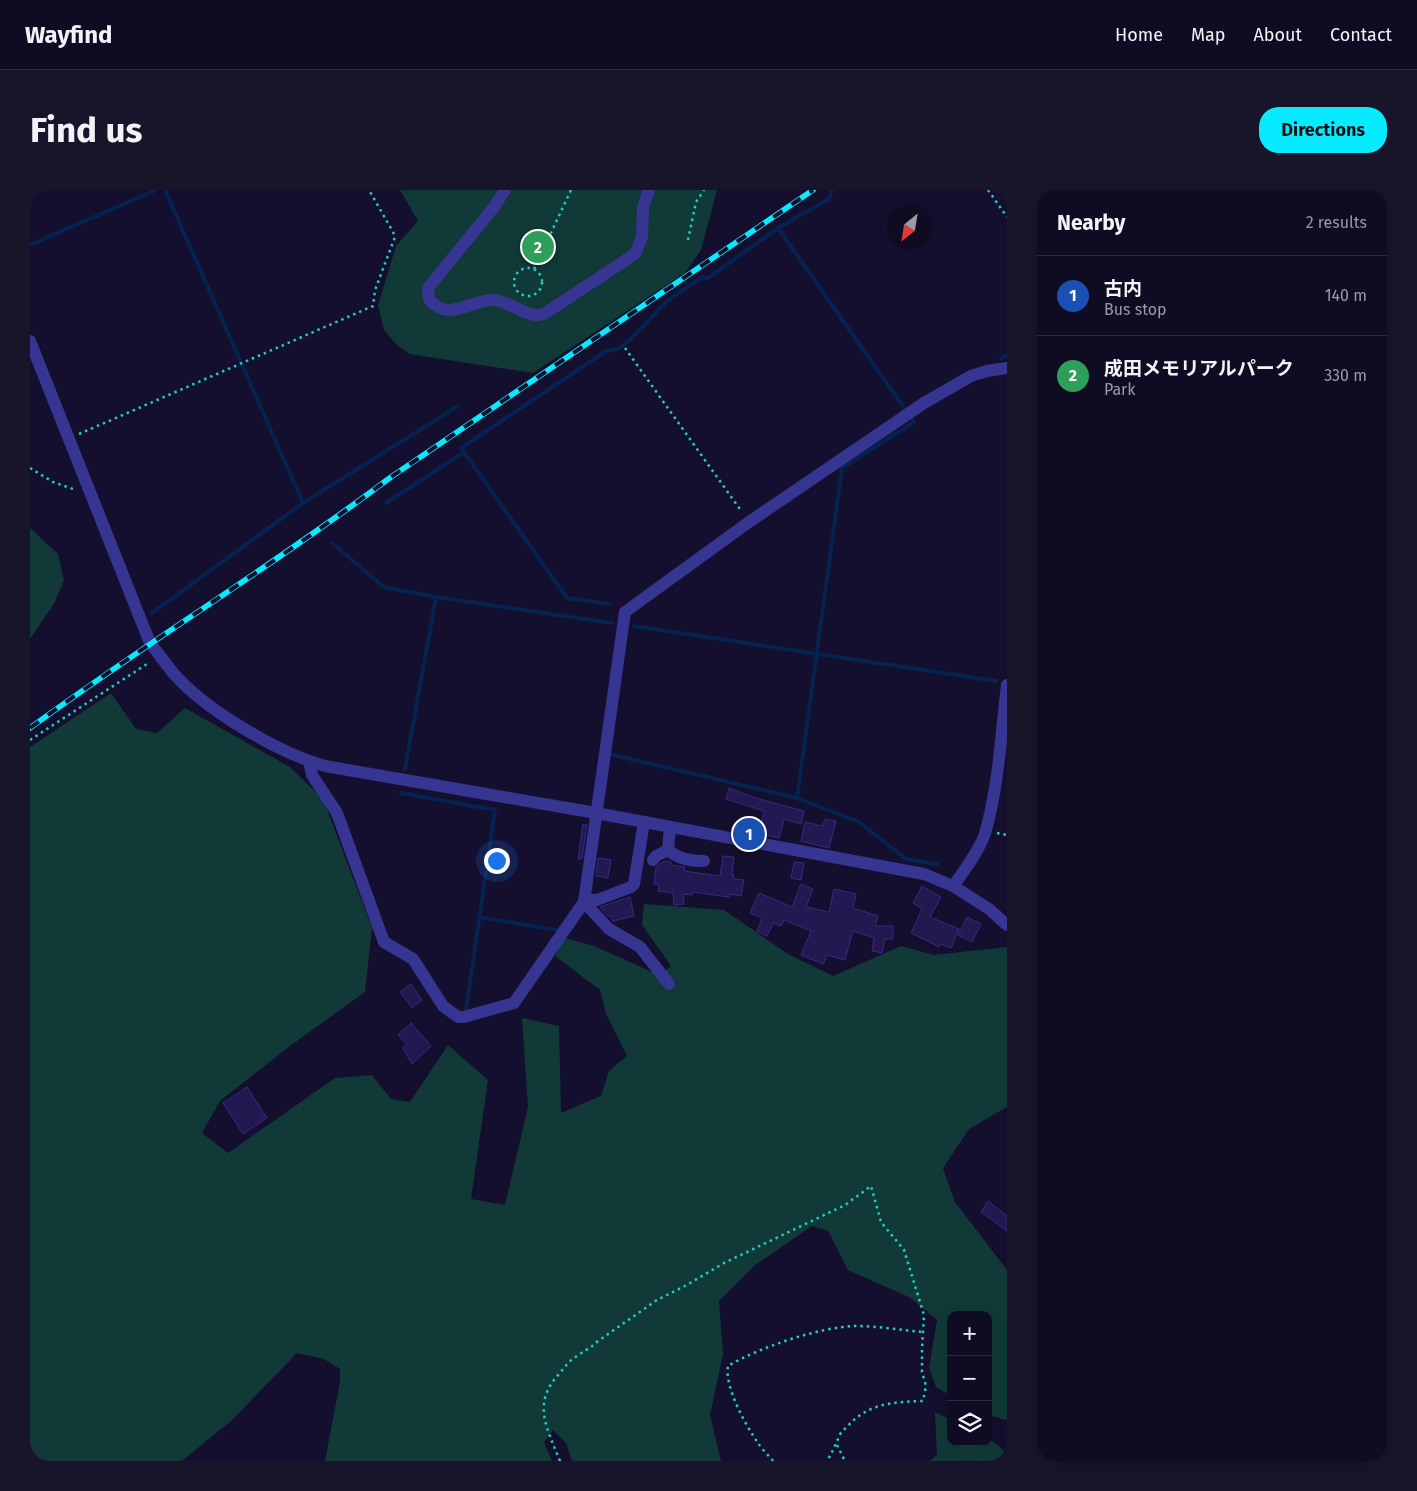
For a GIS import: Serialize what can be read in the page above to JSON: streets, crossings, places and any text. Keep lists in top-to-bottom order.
{
  "north": "bottom left",
  "page": {
    "header": "Wayfind",
    "nav": [
      "Home",
      "Map",
      "About",
      "Contact"
    ],
    "buttons": "Directions",
    "title": "Find us",
    "heading": ["Nearby", "2 results"],
    "pins": ["2", "1"],
    "list": [
      {
        "mark": "1",
        "name": "古内",
        "note": "Bus stop",
        "value": "140 m"
      },
      {
        "mark": "2",
        "name": "成田メモリアルパーク",
        "note": "Park",
        "value": "330 m"
      }
    ],
    "map_buttons": ["+", "−"]
  }
}
